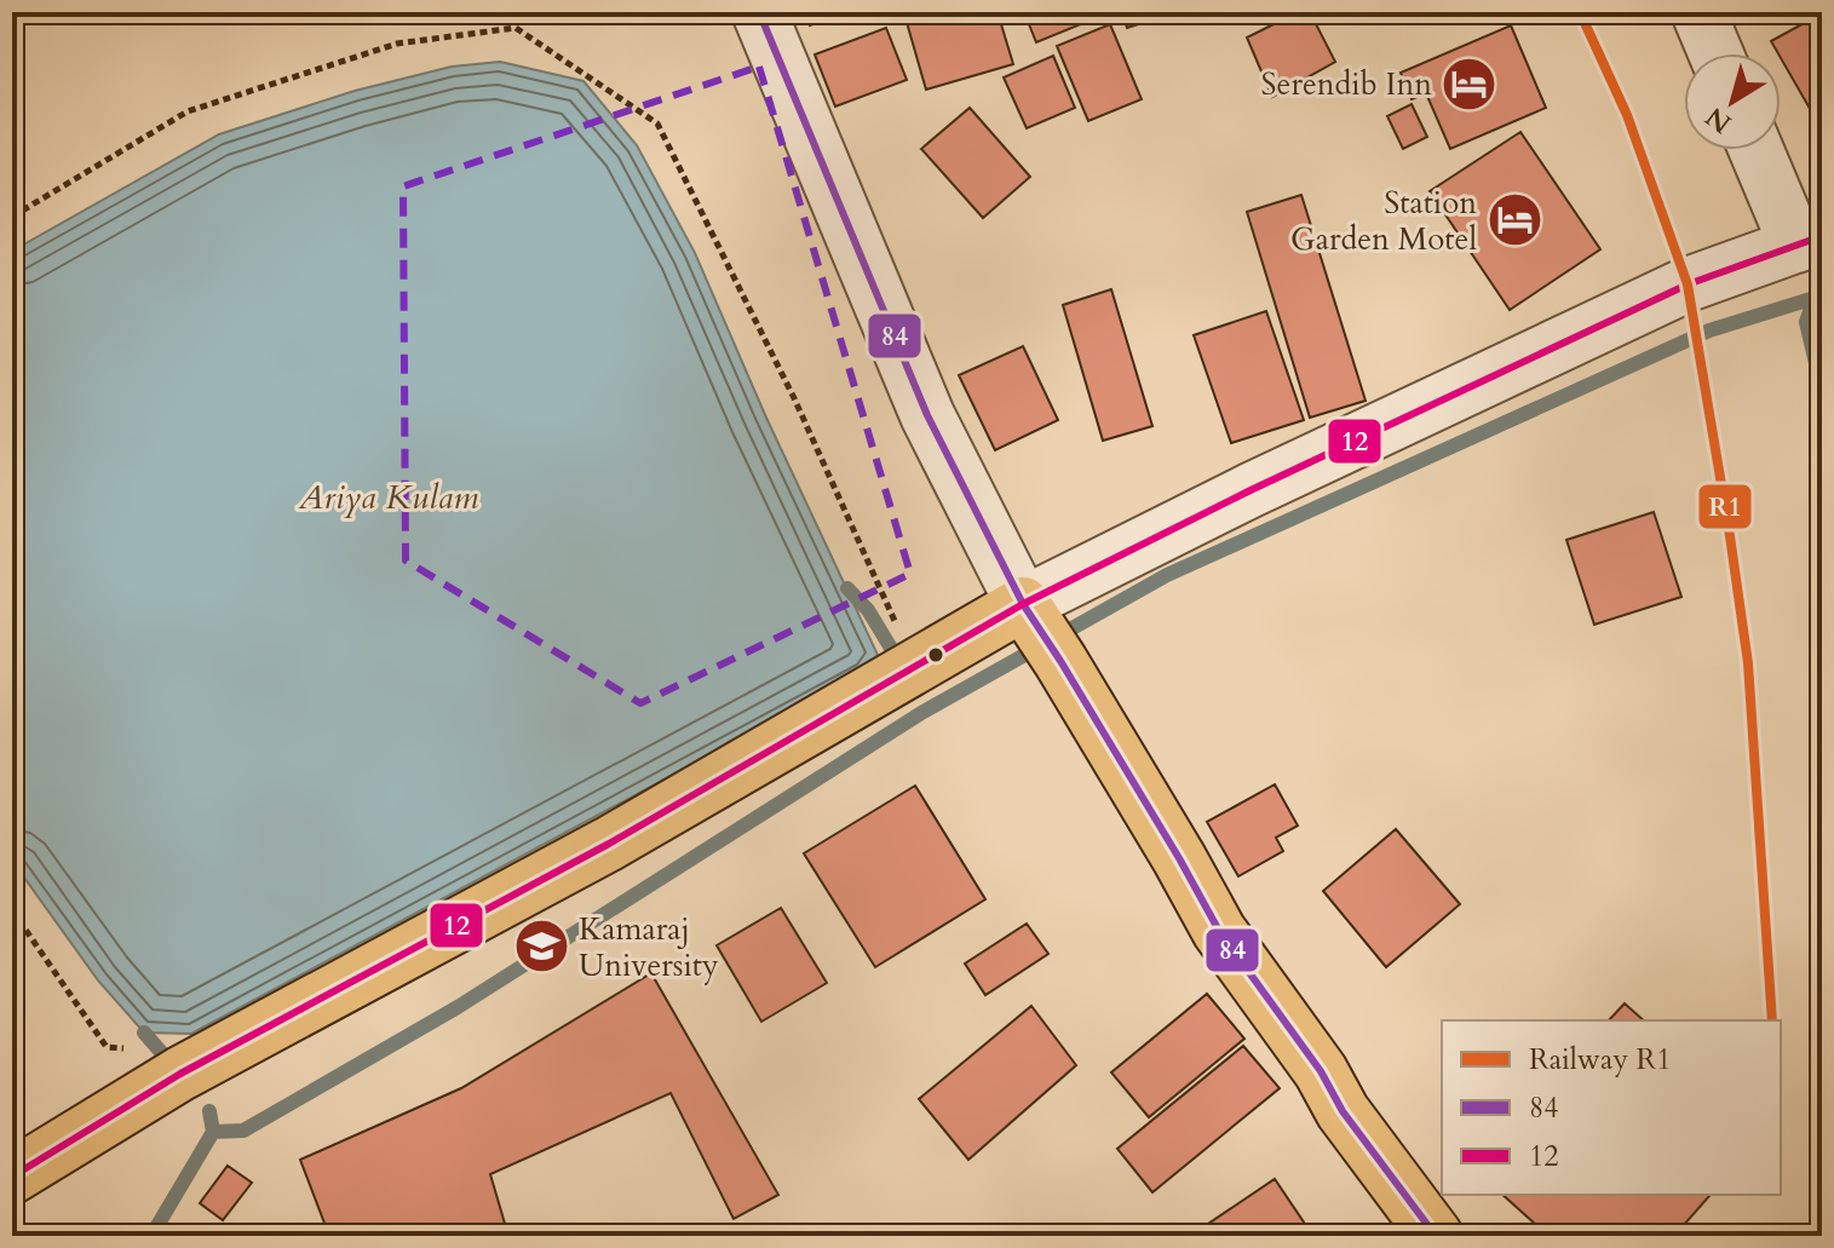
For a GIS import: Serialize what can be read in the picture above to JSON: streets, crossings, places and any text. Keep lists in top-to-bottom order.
{
  "water": ["Ariya Kulam"],
  "places": {
    "hotel": ["Serendib Inn", "Station Garden Motel"],
    "school or university": ["Kamaraj University"]
  },
  "lines": ["rail line R1", "transit line 84", "transit line 12"],
  "legend": ["Railway R1", "84", "12"],
  "north": "bottom left"
}
